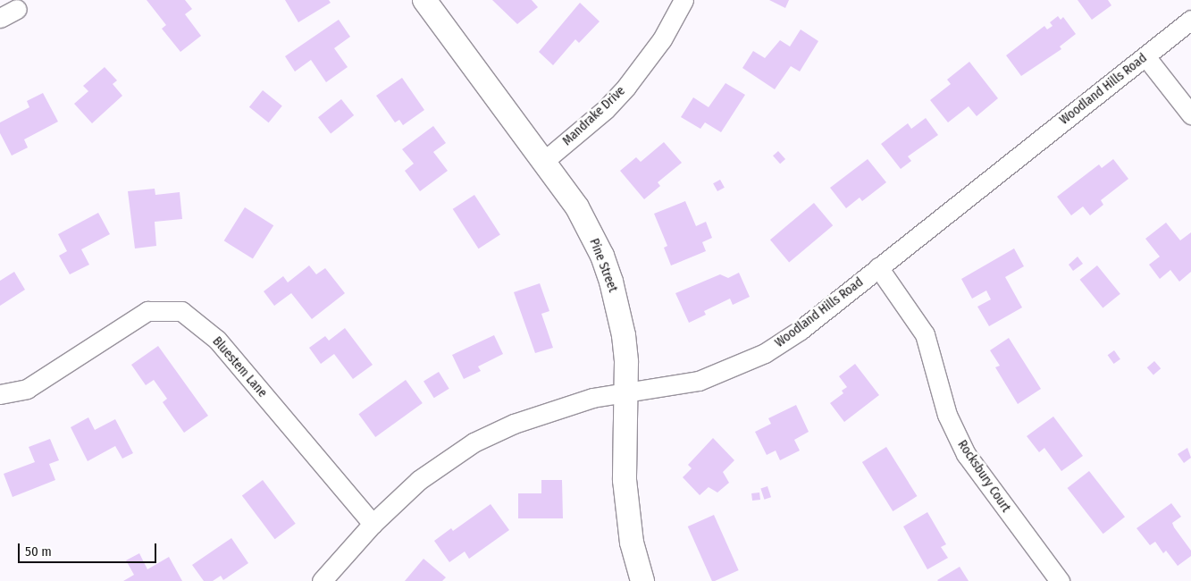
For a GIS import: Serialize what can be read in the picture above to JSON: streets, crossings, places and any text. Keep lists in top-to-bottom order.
{
  "streets": {
    "street": [
      "Woodland Hills Road",
      "Mandrake Drive",
      "Pine Street",
      "Bluestem Lane",
      "Rocksbury Court"
    ]
  },
  "crossings": [
    ["Woodland Hills Road", "Pine Street"],
    ["Woodland Hills Road", "Bluestem Lane"],
    ["Woodland Hills Road", "Rocksbury Court"],
    ["Mandrake Drive", "Pine Street"]
  ],
  "scale_bar": "50 m"
}
